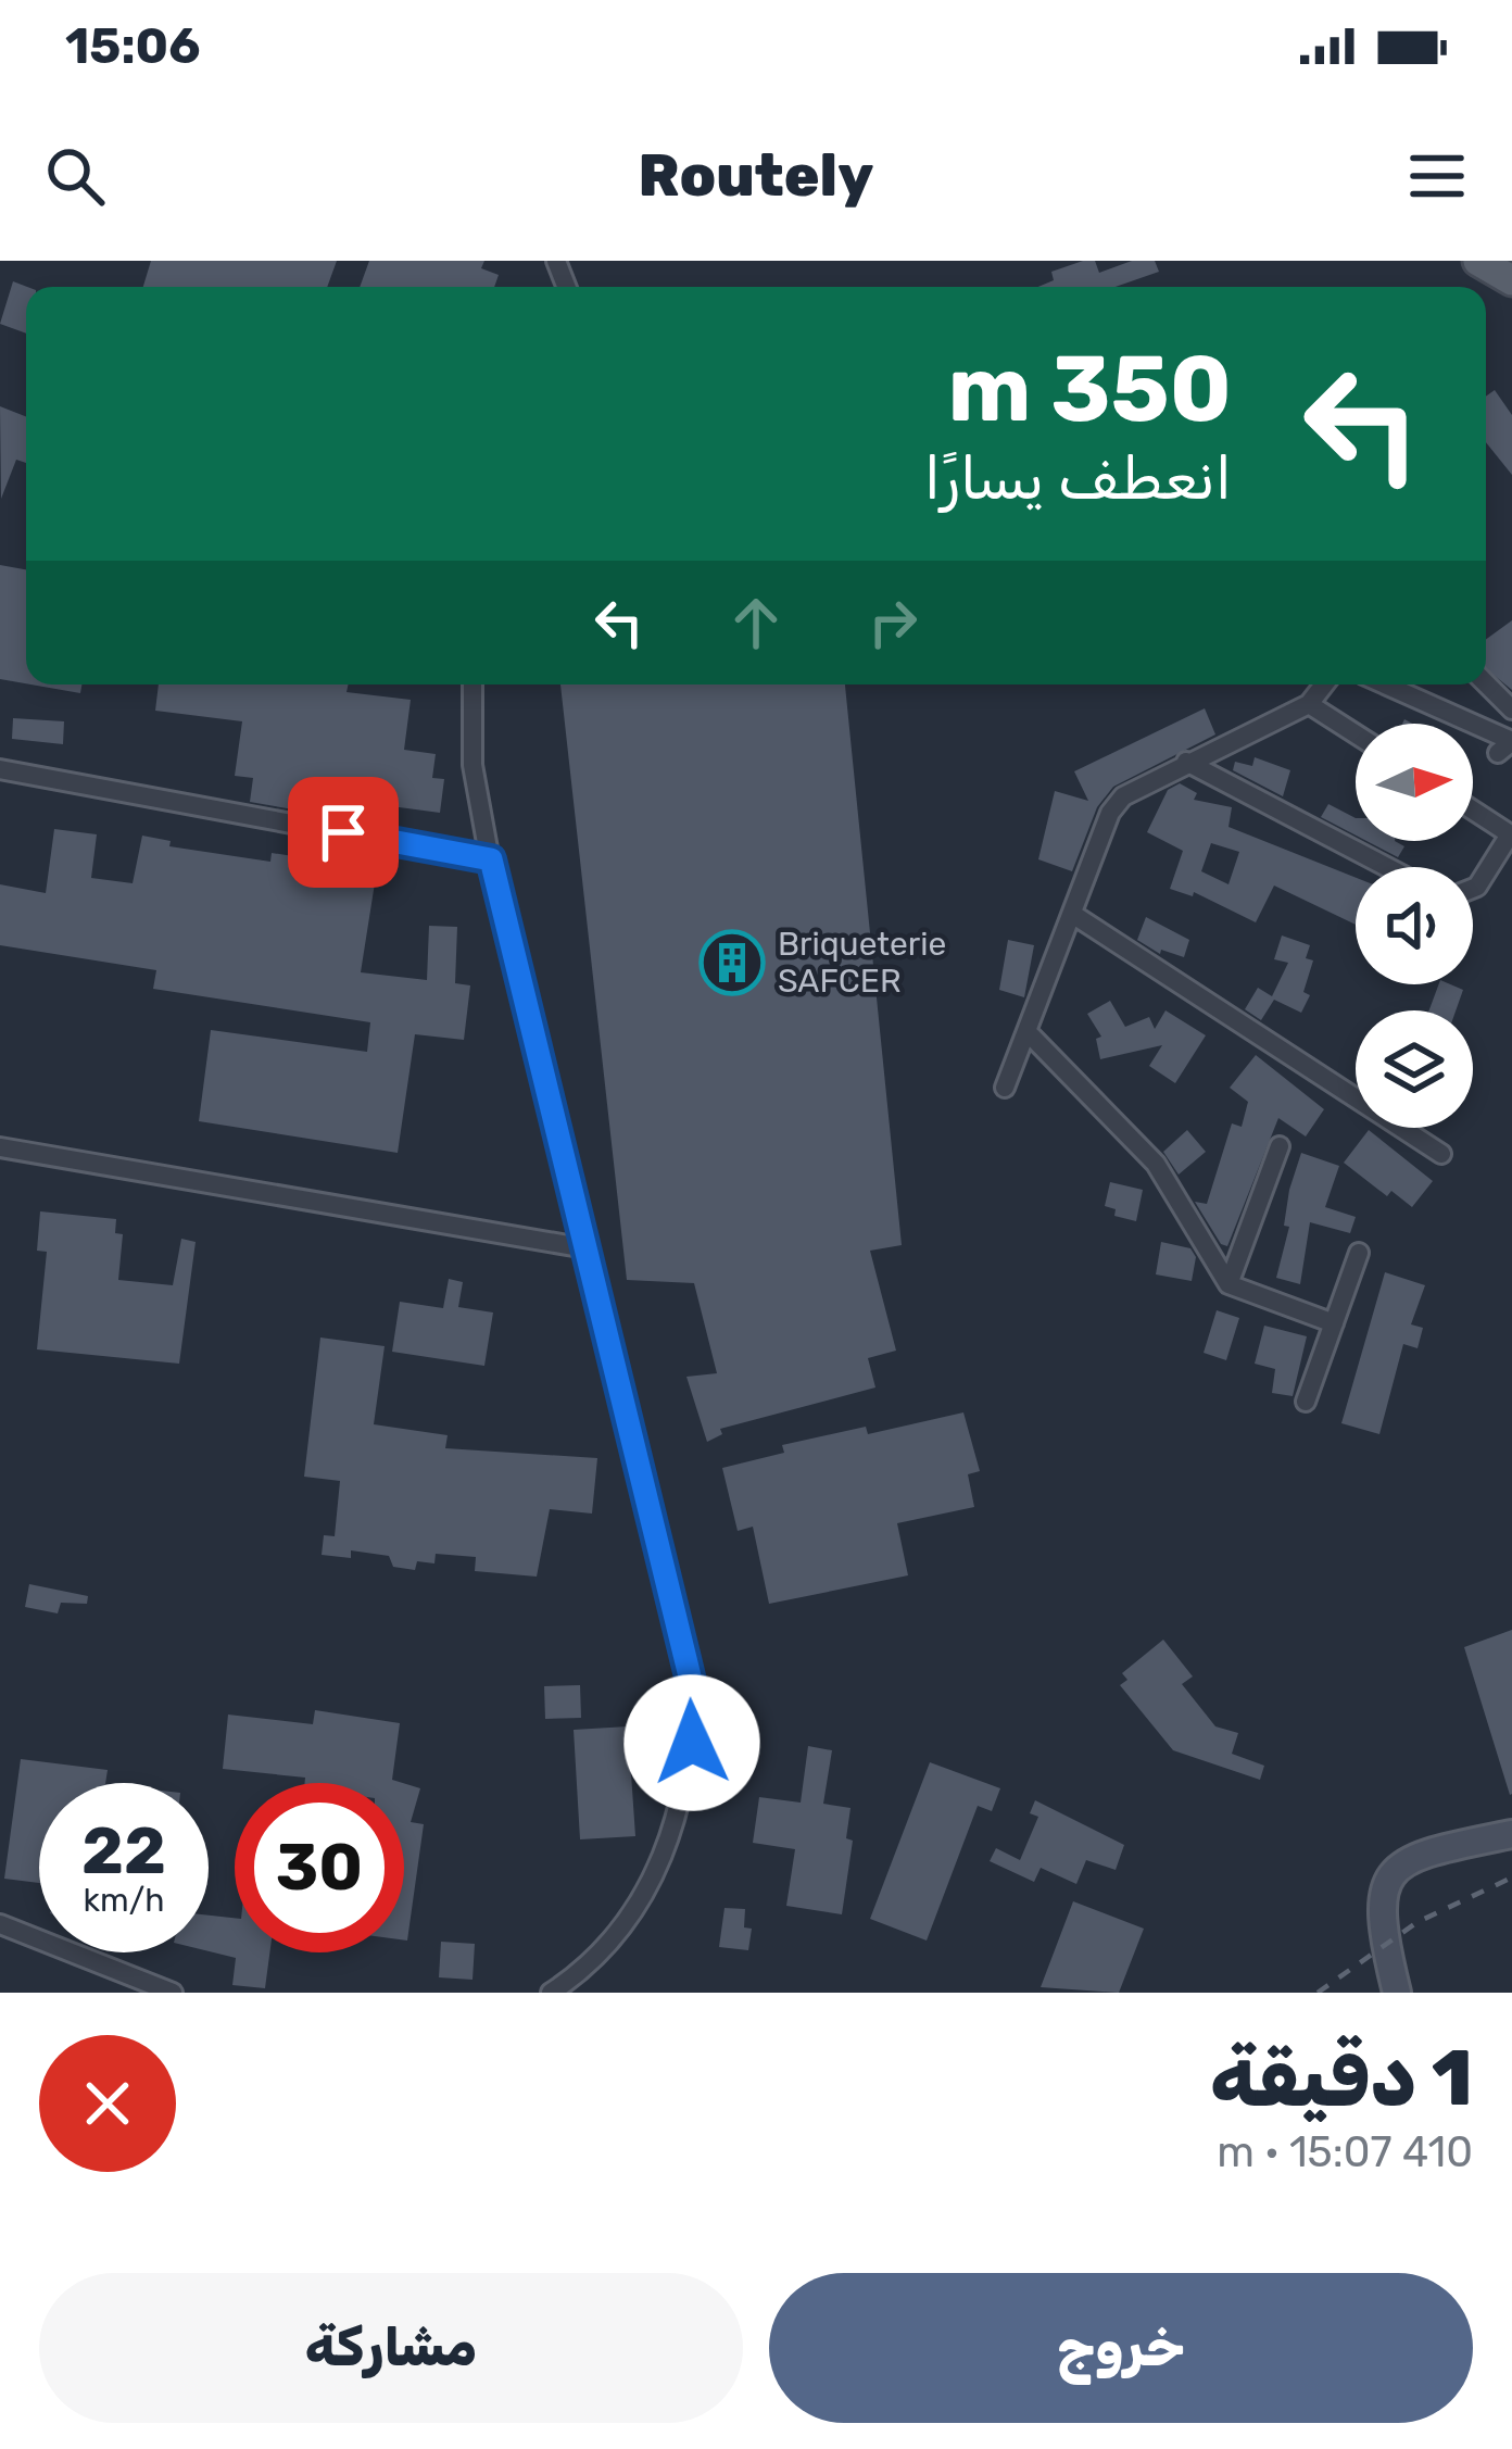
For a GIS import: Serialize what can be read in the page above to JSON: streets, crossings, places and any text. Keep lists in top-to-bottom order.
{
  "places": {
    "building": ["Briqueterie SAFCER"]
  },
  "north": "right",
  "page": {
    "status": "15:06",
    "header": "Routely",
    "turn": ["350 m", "انعطف يسارًا"],
    "speed": "22 km/h",
    "limit": "30",
    "heading": ["1 دقيقة", "410 m · 15:07"],
    "buttons": ["خروج", "مشاركة"]
  }
}
